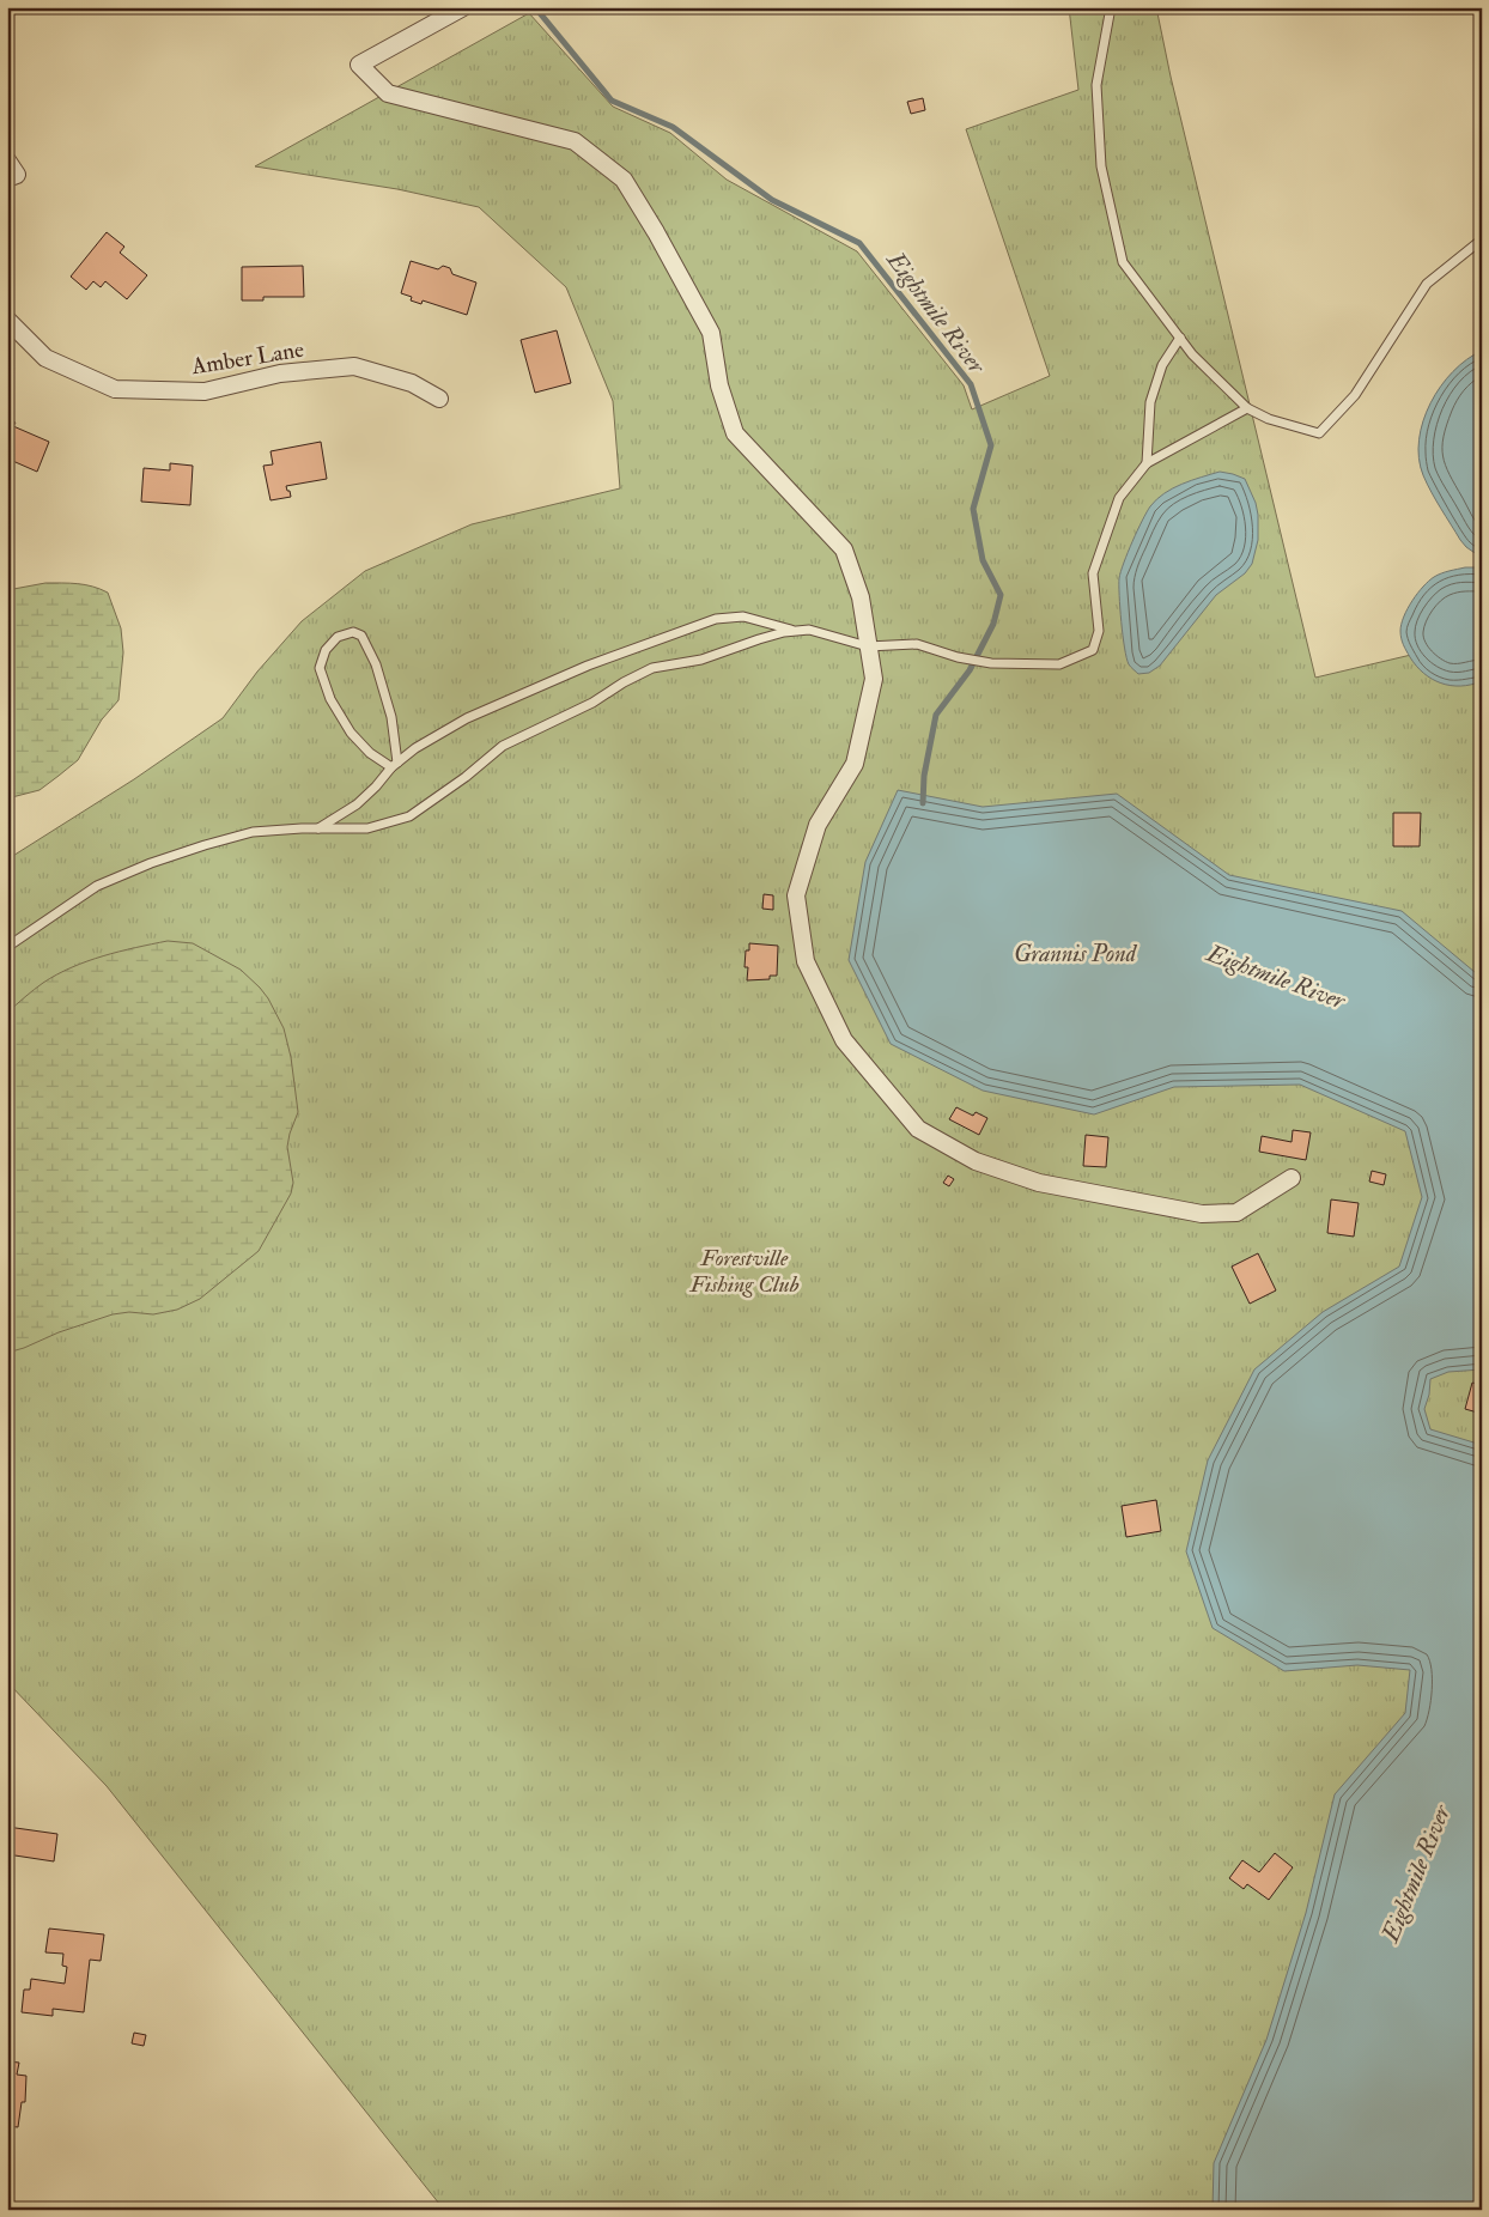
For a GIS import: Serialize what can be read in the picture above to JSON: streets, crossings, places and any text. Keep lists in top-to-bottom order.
{
  "streets": {
    "street": ["Amber Lane"]
  },
  "water": ["Eightmile River", "Grannis Pond"],
  "parks": ["Forestville Fishing Club"]
}
